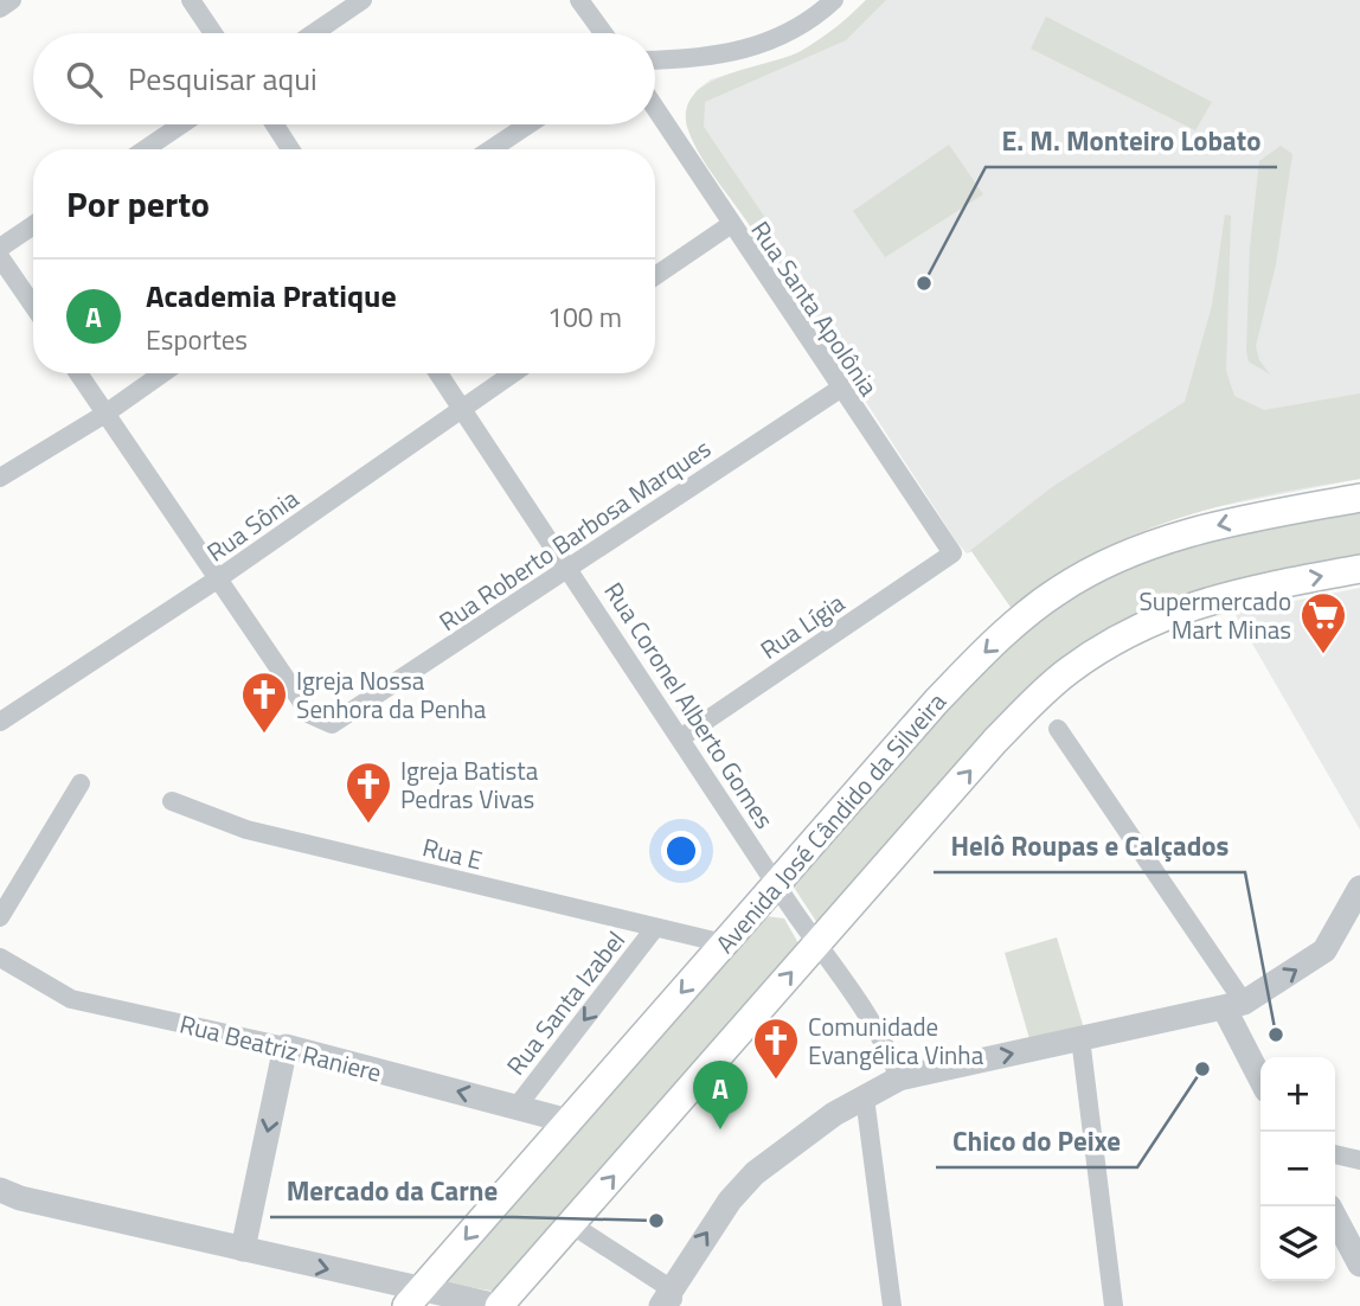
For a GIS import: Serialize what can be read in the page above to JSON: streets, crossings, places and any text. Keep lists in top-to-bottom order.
{
  "streets": {
    "main road": ["Avenida José Cândido da Silveira"],
    "street": [
      "Rua Santa Apolônia",
      "Rua Sônia",
      "Rua Roberto Barbosa Marques",
      "Rua Lígia",
      "Rua Coronel Alberto Gomes",
      "Rua E",
      "Rua Santa Izabel",
      "Rua Beatriz Raniere"
    ]
  },
  "crossings": [
    ["Rua Santa Apolônia", "Rua Roberto Barbosa Marques"],
    ["Rua Santa Apolônia", "Rua Lígia"],
    ["Rua Sônia", "Rua Roberto Barbosa Marques"],
    ["Rua Sônia", "Rua Coronel Alberto Gomes"],
    ["Rua Roberto Barbosa Marques", "Rua Coronel Alberto Gomes"],
    ["Rua Lígia", "Rua Coronel Alberto Gomes"],
    ["Rua Coronel Alberto Gomes", "Avenida José Cândido da Silveira"],
    ["Avenida José Cândido da Silveira", "Rua E"],
    ["Avenida José Cândido da Silveira", "Rua Beatriz Raniere"],
    ["Rua E", "Rua Santa Izabel"],
    ["Rua Santa Izabel", "Rua Beatriz Raniere"]
  ],
  "one_way": ["Rua Santa Izabel"],
  "places": {
    "other": [
      "E. M. Monteiro Lobato",
      "Helô Roupas e Calçados",
      "Chico do Peixe",
      "Mercado da Carne"
    ],
    "supermarket": ["Supermercado Mart Minas"],
    "church": ["Igreja Nossa Senhora da Penha", "Igreja Batista Pedras Vivas", "Comunidade Evangélica Vinha"]
  },
  "page": {
    "search": "Pesquisar aqui",
    "heading": "Por perto",
    "list": [
      {
        "mark": "A",
        "name": "Academia Pratique",
        "note": "Esportes",
        "value": "100 m"
      }
    ],
    "map_buttons": ["+", "−"],
    "pins": "A"
  }
}
